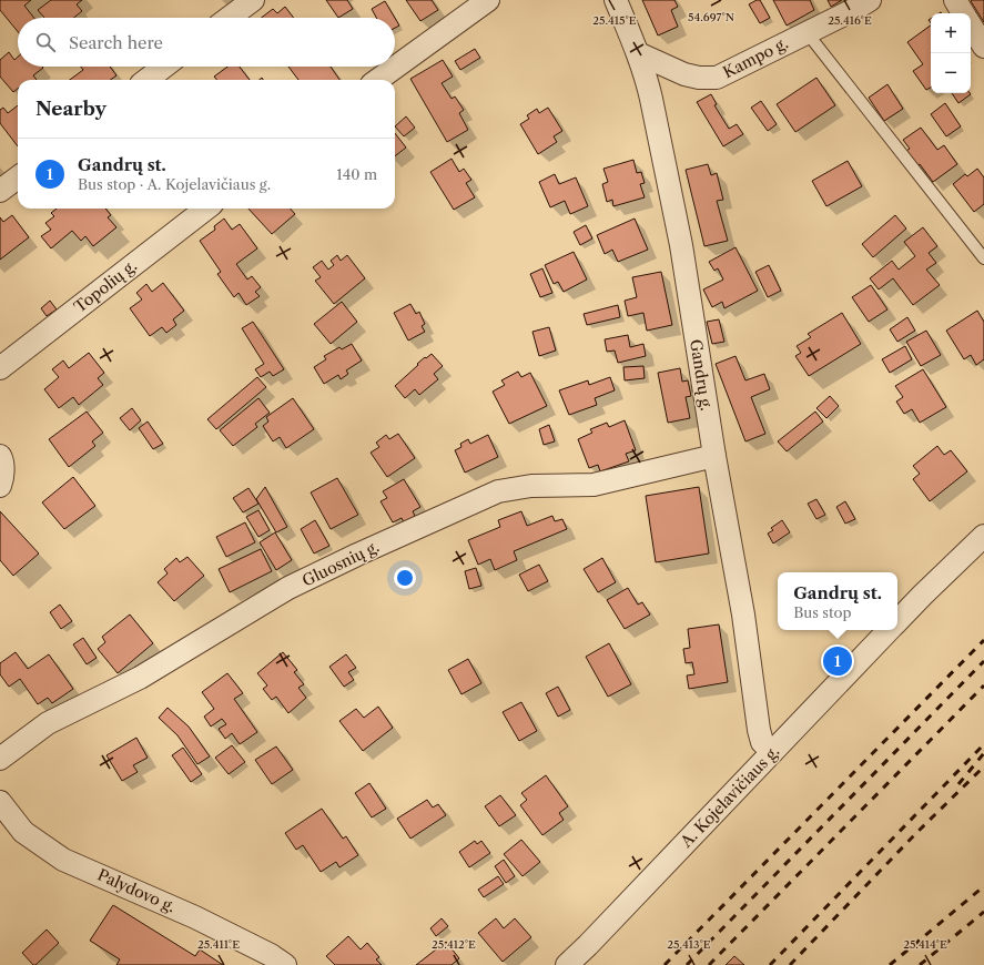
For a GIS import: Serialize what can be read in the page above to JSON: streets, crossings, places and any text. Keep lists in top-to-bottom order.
{
  "streets": {
    "street": [
      "Kampo g.",
      "Topolių g.",
      "Gandrų g.",
      "Gluosnių g.",
      "A. Kojelavičiaus g.",
      "Palydovo g."
    ]
  },
  "crossings": [
    ["Kampo g.", "Gandrų g."],
    ["Gandrų g.", "Gluosnių g."],
    ["Gandrų g.", "A. Kojelavičiaus g."]
  ],
  "page": {
    "map_buttons": ["+", "−"],
    "search": "Search here",
    "heading": "Nearby",
    "list": [
      {
        "mark": "1",
        "name": "Gandrų st.",
        "note": "Bus stop · A. Kojelavičiaus g.",
        "value": "140 m"
      }
    ],
    "popup": ["Gandrų st.", "Bus stop"],
    "pins": "1"
  },
  "coordinates": [
    "54.697°N",
    "25.416°E",
    "25.415°E",
    "25.411°E",
    "25.412°E",
    "25.413°E",
    "25.414°E"
  ]
}
